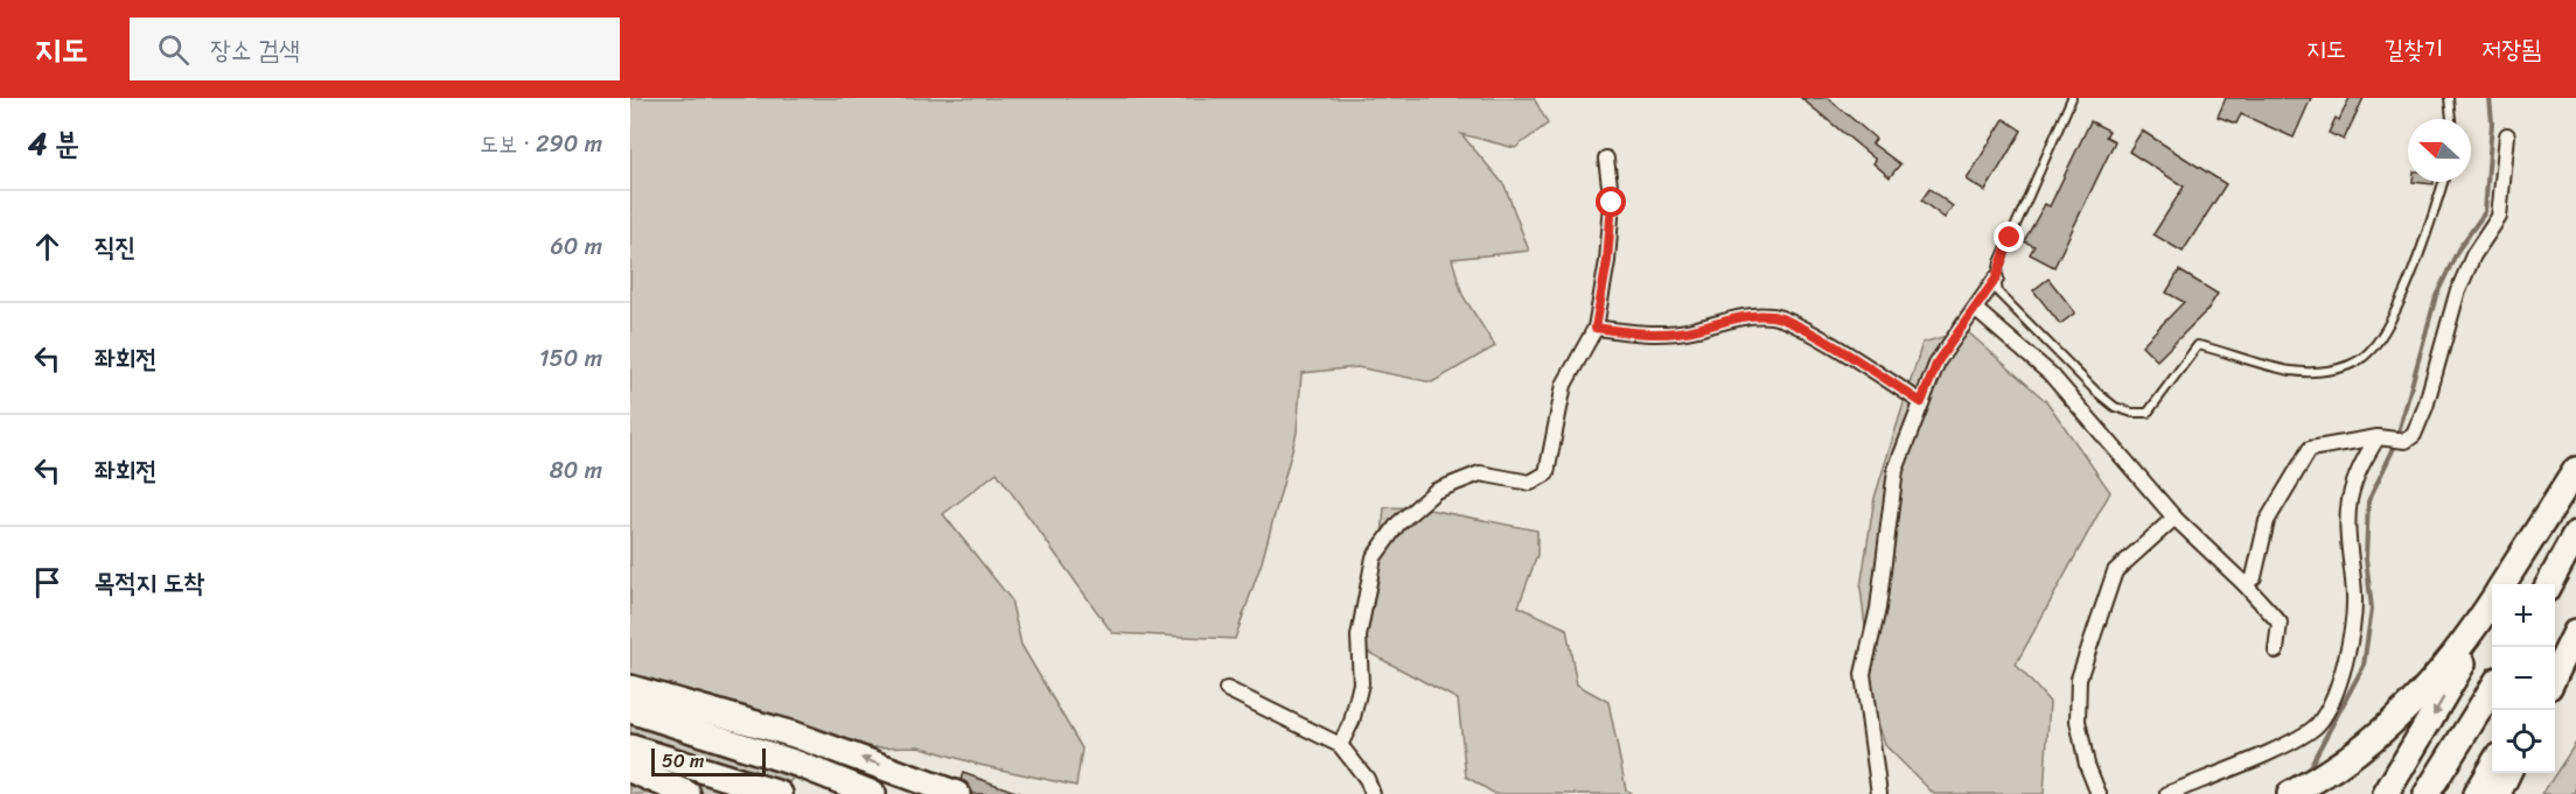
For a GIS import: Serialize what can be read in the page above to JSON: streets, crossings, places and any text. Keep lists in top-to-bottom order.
{
  "scale_bar": "50 m",
  "north": "left",
  "page": {
    "header": "지도",
    "search": "장소 검색",
    "nav": ["지도", "길찾기", "저장됨"],
    "heading": ["4 분", "도보 · 290 m"],
    "list": [
      ["직진", "60 m"],
      ["좌회전", "150 m"],
      ["좌회전", "80 m"],
      "목적지 도착"
    ],
    "map_buttons": ["+", "−"],
    "scale": "50 m"
  }
}
